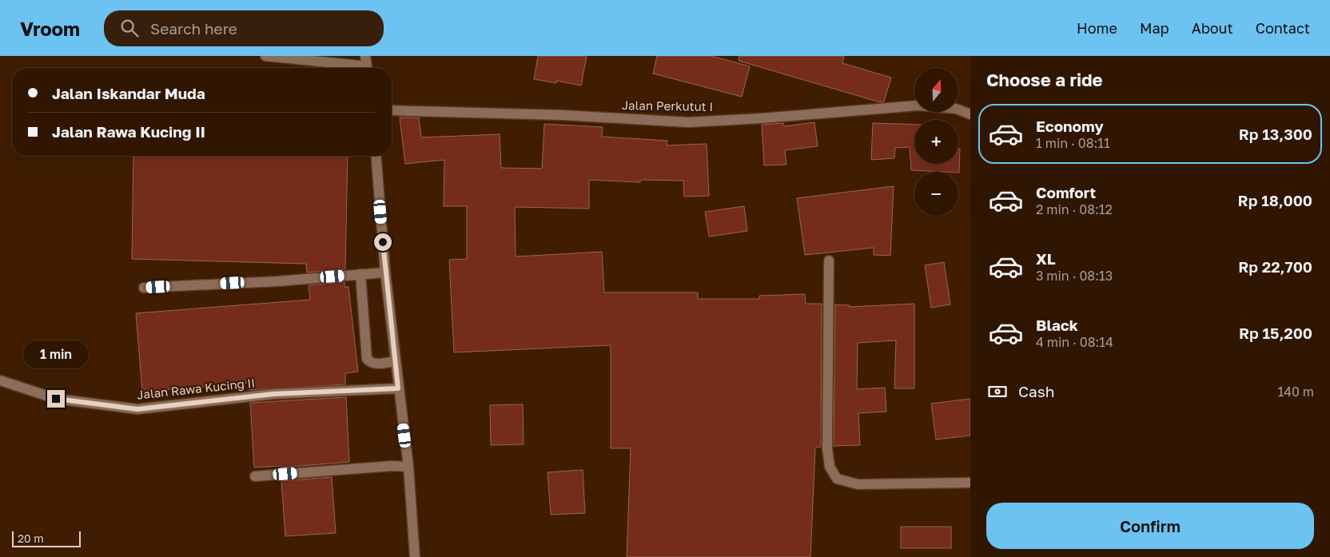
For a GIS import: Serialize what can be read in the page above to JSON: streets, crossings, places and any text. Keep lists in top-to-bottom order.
{
  "streets": {
    "street": ["Jalan Perkutut I", "Jalan Rawa Kucing II"]
  },
  "scale_bar": "20 m",
  "north": "top",
  "page": {
    "header": "Vroom",
    "search": "Search here",
    "nav": [
      "Home",
      "Map",
      "About",
      "Contact"
    ],
    "heading": "Choose a ride",
    "map_buttons": ["+", "−"],
    "banner": ["Jalan Iskandar Muda", "Jalan Rawa Kucing II"],
    "list": [
      {
        "name": "Economy",
        "note": "1 min · 08:11",
        "value": "Rp 13,300"
      },
      {
        "name": "Comfort",
        "note": "2 min · 08:12",
        "value": "Rp 18,000"
      },
      {
        "name": "XL",
        "note": "3 min · 08:13",
        "value": "Rp 22,700"
      },
      {
        "name": "Black",
        "note": "4 min · 08:14",
        "value": "Rp 15,200"
      }
    ],
    "bubble": "1 min",
    "pay": ["Cash", "140 m"],
    "buttons": "Confirm",
    "scale": "20 m"
  }
}
